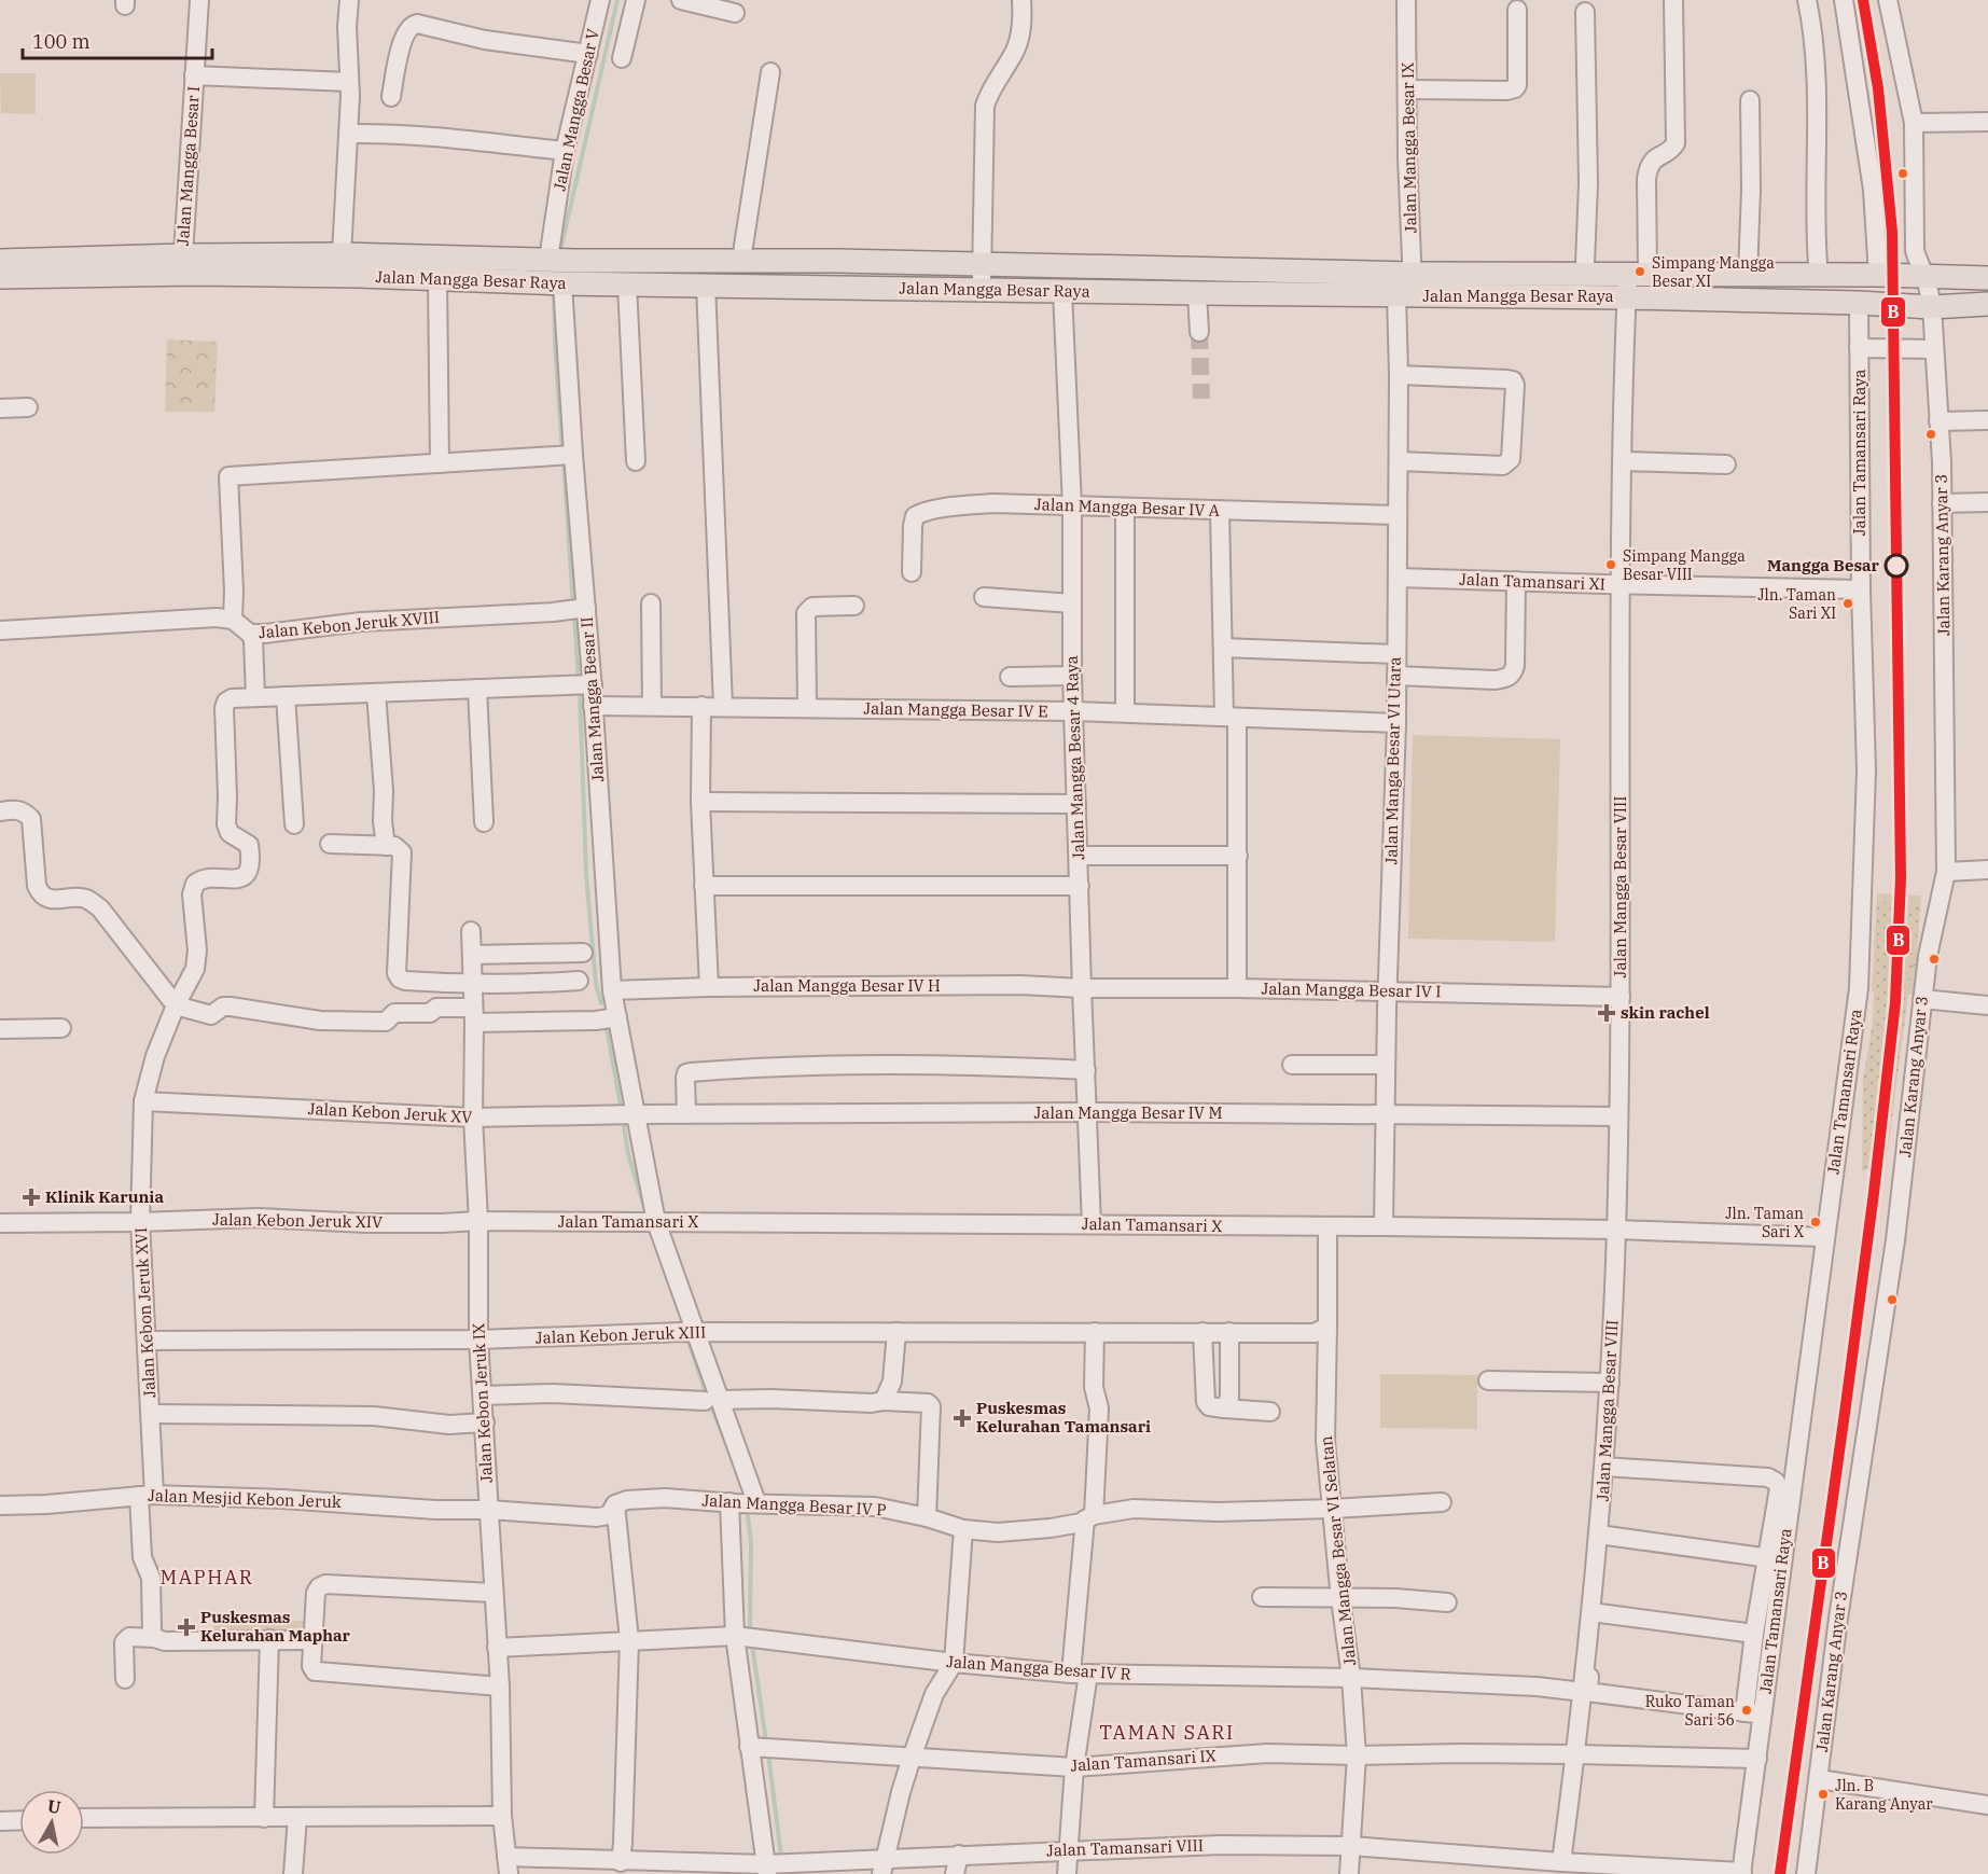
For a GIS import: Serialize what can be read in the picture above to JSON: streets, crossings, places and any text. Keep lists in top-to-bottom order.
{
  "streets": {
    "main road": ["Jalan Mangga Besar Raya"],
    "street": [
      "Jalan Mangga Besar V",
      "Jalan Mangga Besar IX",
      "Jalan Mangga Besar I",
      "Jalan Tamansari Raya",
      "Jalan Mangga Besar IV A",
      "Jalan Karang Anyar 3",
      "Jalan Tamansari XI",
      "Jalan Kebon Jeruk XVIII",
      "Jalan Mangga Besar II",
      "Jalan Mangga Besar IV E",
      "Jalan Mangga Besar 4 Raya",
      "Jalan Manga Besar VI Utara",
      "Jalan Mangga Besar VIII",
      "Jalan Mangga Besar IV H",
      "Jalan Mangga Besar IV I",
      "Jalan Kebon Jeruk XV",
      "Jalan Mangga Besar IV M",
      "Jalan Kebon Jeruk XIV",
      "Jalan Tamansari X",
      "Jalan Kebon Jeruk XVI",
      "Jalan Kebon Jeruk XIII",
      "Jalan Kebon Jeruk IX",
      "Jalan Mesjid Kebon Jeruk",
      "Jalan Mangga Besar IV P",
      "Jalan Mangga Besar VI Selatan",
      "Jalan Mangga Besar IV R",
      "Jalan Tamansari IX",
      "Jalan Tamansari VIII"
    ]
  },
  "crossings": [
    ["Jalan Mangga Besar V", "Jalan Mangga Besar Raya"],
    ["Jalan Mangga Besar IX", "Jalan Mangga Besar Raya"],
    ["Jalan Mangga Besar IX", "Jalan Manga Besar VI Utara"],
    ["Jalan Mangga Besar I", "Jalan Mangga Besar Raya"],
    ["Jalan Mangga Besar Raya", "Jalan Tamansari Raya"],
    ["Jalan Mangga Besar Raya", "Jalan Karang Anyar 3"],
    ["Jalan Mangga Besar Raya", "Jalan Mangga Besar II"],
    ["Jalan Mangga Besar Raya", "Jalan Mangga Besar 4 Raya"],
    ["Jalan Mangga Besar Raya", "Jalan Manga Besar VI Utara"],
    ["Jalan Mangga Besar Raya", "Jalan Mangga Besar VIII"],
    ["Jalan Tamansari Raya", "Jalan Tamansari XI"],
    ["Jalan Tamansari Raya", "Jalan Tamansari X"],
    ["Jalan Tamansari Raya", "Jalan Tamansari IX"],
    ["Jalan Tamansari Raya", "Jalan Tamansari VIII"],
    ["Jalan Mangga Besar IV A", "Jalan Mangga Besar 4 Raya"],
    ["Jalan Mangga Besar IV A", "Jalan Manga Besar VI Utara"],
    ["Jalan Tamansari XI", "Jalan Manga Besar VI Utara"],
    ["Jalan Tamansari XI", "Jalan Mangga Besar VIII"],
    ["Jalan Kebon Jeruk XVIII", "Jalan Mangga Besar II"],
    ["Jalan Mangga Besar II", "Jalan Mangga Besar IV E"],
    ["Jalan Mangga Besar II", "Jalan Mangga Besar IV H"],
    ["Jalan Mangga Besar II", "Jalan Kebon Jeruk XV"],
    ["Jalan Mangga Besar II", "Jalan Mangga Besar IV M"],
    ["Jalan Mangga Besar II", "Jalan Tamansari X"],
    ["Jalan Mangga Besar II", "Jalan Kebon Jeruk XIII"],
    ["Jalan Mangga Besar II", "Jalan Mangga Besar IV P"],
    ["Jalan Mangga Besar II", "Jalan Mangga Besar IV R"],
    ["Jalan Mangga Besar II", "Jalan Tamansari IX"],
    ["Jalan Mangga Besar II", "Jalan Tamansari VIII"],
    ["Jalan Mangga Besar IV E", "Jalan Mangga Besar 4 Raya"],
    ["Jalan Mangga Besar IV E", "Jalan Manga Besar VI Utara"],
    ["Jalan Mangga Besar 4 Raya", "Jalan Mangga Besar IV H"],
    ["Jalan Mangga Besar 4 Raya", "Jalan Mangga Besar IV I"],
    ["Jalan Mangga Besar 4 Raya", "Jalan Mangga Besar IV M"],
    ["Jalan Mangga Besar 4 Raya", "Jalan Tamansari X"],
    ["Jalan Manga Besar VI Utara", "Jalan Mangga Besar IV I"],
    ["Jalan Manga Besar VI Utara", "Jalan Mangga Besar IV M"],
    ["Jalan Manga Besar VI Utara", "Jalan Tamansari X"],
    ["Jalan Mangga Besar VIII", "Jalan Mangga Besar IV I"],
    ["Jalan Mangga Besar VIII", "Jalan Mangga Besar IV M"],
    ["Jalan Mangga Besar VIII", "Jalan Tamansari X"],
    ["Jalan Mangga Besar VIII", "Jalan Mangga Besar IV R"],
    ["Jalan Mangga Besar IV H", "Jalan Mangga Besar IV I"],
    ["Jalan Kebon Jeruk XV", "Jalan Mangga Besar IV M"],
    ["Jalan Kebon Jeruk XV", "Jalan Kebon Jeruk XVI"],
    ["Jalan Kebon Jeruk XV", "Jalan Kebon Jeruk IX"],
    ["Jalan Kebon Jeruk XIV", "Jalan Tamansari X"],
    ["Jalan Kebon Jeruk XIV", "Jalan Kebon Jeruk XVI"],
    ["Jalan Kebon Jeruk XIV", "Jalan Kebon Jeruk IX"],
    ["Jalan Tamansari X", "Jalan Kebon Jeruk IX"],
    ["Jalan Tamansari X", "Jalan Mangga Besar VI Selatan"],
    ["Jalan Kebon Jeruk XVI", "Jalan Kebon Jeruk XIII"],
    ["Jalan Kebon Jeruk XVI", "Jalan Mesjid Kebon Jeruk"],
    ["Jalan Kebon Jeruk XIII", "Jalan Kebon Jeruk IX"],
    ["Jalan Kebon Jeruk XIII", "Jalan Mangga Besar VI Selatan"],
    ["Jalan Kebon Jeruk IX", "Jalan Mesjid Kebon Jeruk"],
    ["Jalan Kebon Jeruk IX", "Jalan Mangga Besar IV P"],
    ["Jalan Kebon Jeruk IX", "Jalan Mangga Besar IV R"],
    ["Jalan Kebon Jeruk IX", "Jalan Tamansari VIII"],
    ["Jalan Mesjid Kebon Jeruk", "Jalan Mangga Besar IV P"],
    ["Jalan Mangga Besar IV P", "Jalan Mangga Besar VI Selatan"],
    ["Jalan Mangga Besar VI Selatan", "Jalan Mangga Besar IV R"],
    ["Jalan Mangga Besar VI Selatan", "Jalan Tamansari IX"],
    ["Jalan Mangga Besar VI Selatan", "Jalan Tamansari VIII"]
  ],
  "districts": ["MAPHAR", "TAMAN SARI"],
  "places": {
    "other": [
      "Simpang Mangga Besar XI",
      "Simpang Mangga Besar VIII",
      "Mangga Besar",
      "Jln. Taman Sari XI",
      "Jln. Taman Sari X",
      "Ruko Taman Sari 56",
      "Jln. B Karang Anyar"
    ],
    "health": [
      "skin rachel",
      "Klinik Karunia",
      "Puskesmas Kelurahan Tamansari",
      "Puskesmas Kelurahan Maphar"
    ]
  },
  "lines": ["rail line B"],
  "scale_bar": "100 m",
  "north": "top"
}
